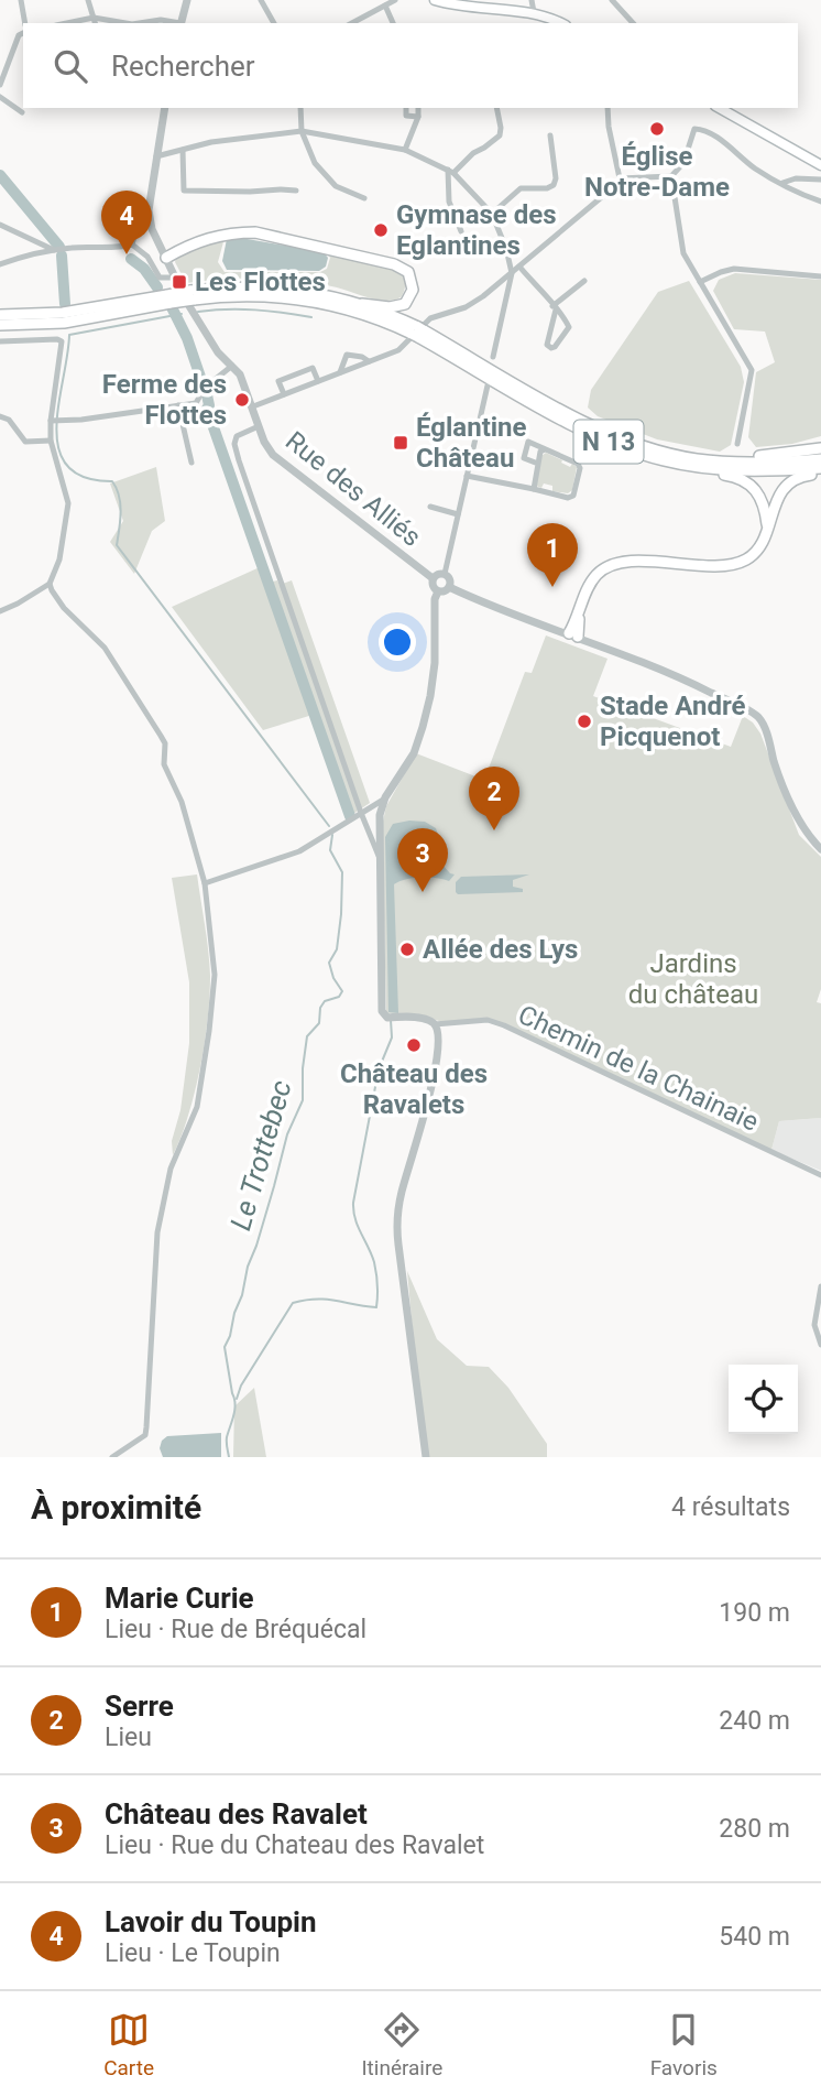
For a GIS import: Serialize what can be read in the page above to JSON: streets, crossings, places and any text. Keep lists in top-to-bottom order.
{
  "streets": {
    "highway": ["N 13"],
    "street": ["Rue des Alliés", "Chemin de la Chainaie"]
  },
  "crossings": [
    ["N 13", "Rue des Alliés"]
  ],
  "water": ["Le Trottebec"],
  "parks": ["Jardins du château"],
  "places": {
    "other": [
      "Église Notre-Dame",
      "Gymnase des Eglantines",
      "Ferme des Flottes",
      "Stade André Picquenot",
      "Allée des Lys",
      "Château des Ravalets"
    ],
    "transit": ["Les Flottes", "Églantine Château"]
  },
  "page": {
    "search": "Rechercher",
    "pins": [
      "4",
      "1",
      "2",
      "3"
    ],
    "heading": ["À proximité", "4 résultats"],
    "list": [
      {
        "mark": "1",
        "name": "Marie Curie",
        "note": "Lieu · Rue de Bréquécal",
        "value": "190 m"
      },
      {
        "mark": "2",
        "name": "Serre",
        "note": "Lieu",
        "value": "240 m"
      },
      {
        "mark": "3",
        "name": "Château des Ravalet",
        "note": "Lieu · Rue du Chateau des Ravalet",
        "value": "280 m"
      },
      {
        "mark": "4",
        "name": "Lavoir du Toupin",
        "note": "Lieu · Le Toupin",
        "value": "540 m"
      }
    ],
    "nav": ["Carte", "Itinéraire", "Favoris"]
  }
}
